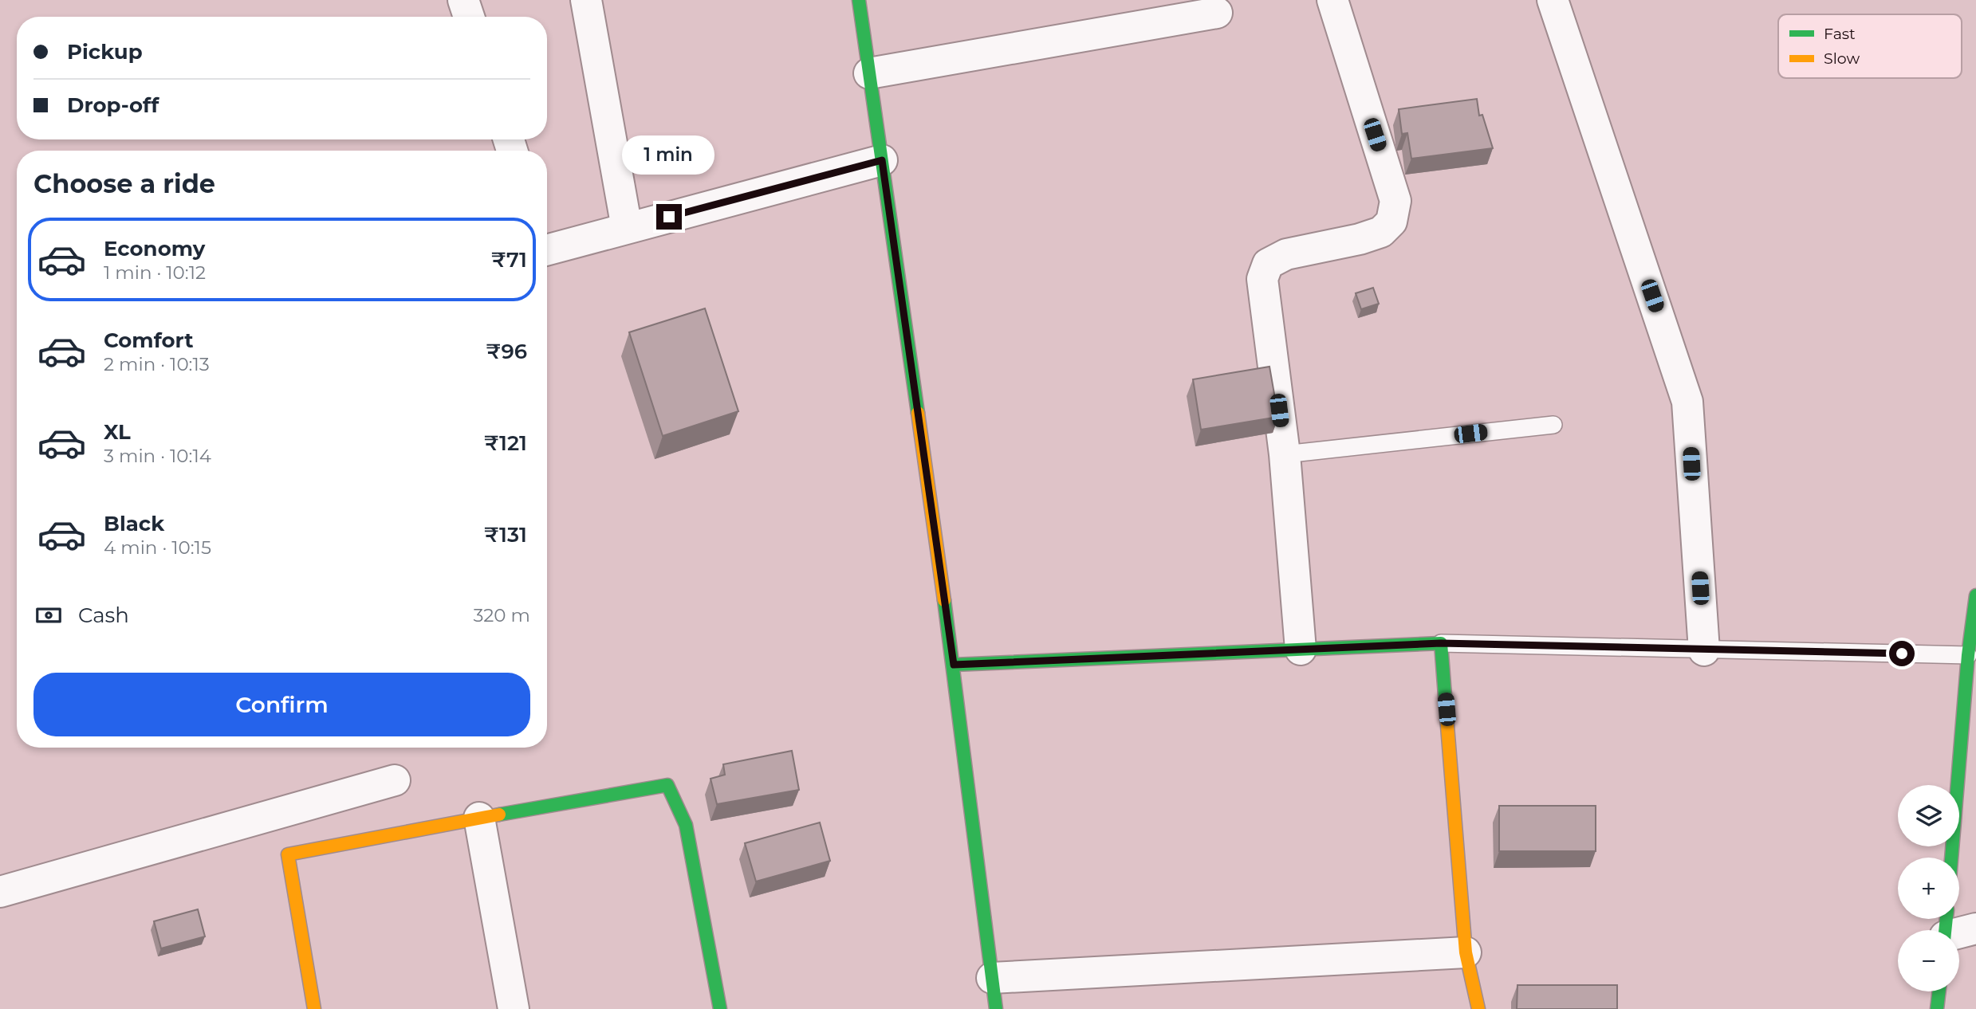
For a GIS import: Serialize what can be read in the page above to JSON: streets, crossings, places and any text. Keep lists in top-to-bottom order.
{
  "legend": ["Fast", "Slow"],
  "page": {
    "banner": ["Pickup", "Drop-off"],
    "bubble": "1 min",
    "heading": "Choose a ride",
    "list": [
      {
        "name": "Economy",
        "note": "1 min · 10:12",
        "value": "₹71"
      },
      {
        "name": "Comfort",
        "note": "2 min · 10:13",
        "value": "₹96"
      },
      {
        "name": "XL",
        "note": "3 min · 10:14",
        "value": "₹121"
      },
      {
        "name": "Black",
        "note": "4 min · 10:15",
        "value": "₹131"
      }
    ],
    "pay": ["Cash", "320 m"],
    "buttons": "Confirm",
    "map_buttons": ["+", "−"]
  }
}
